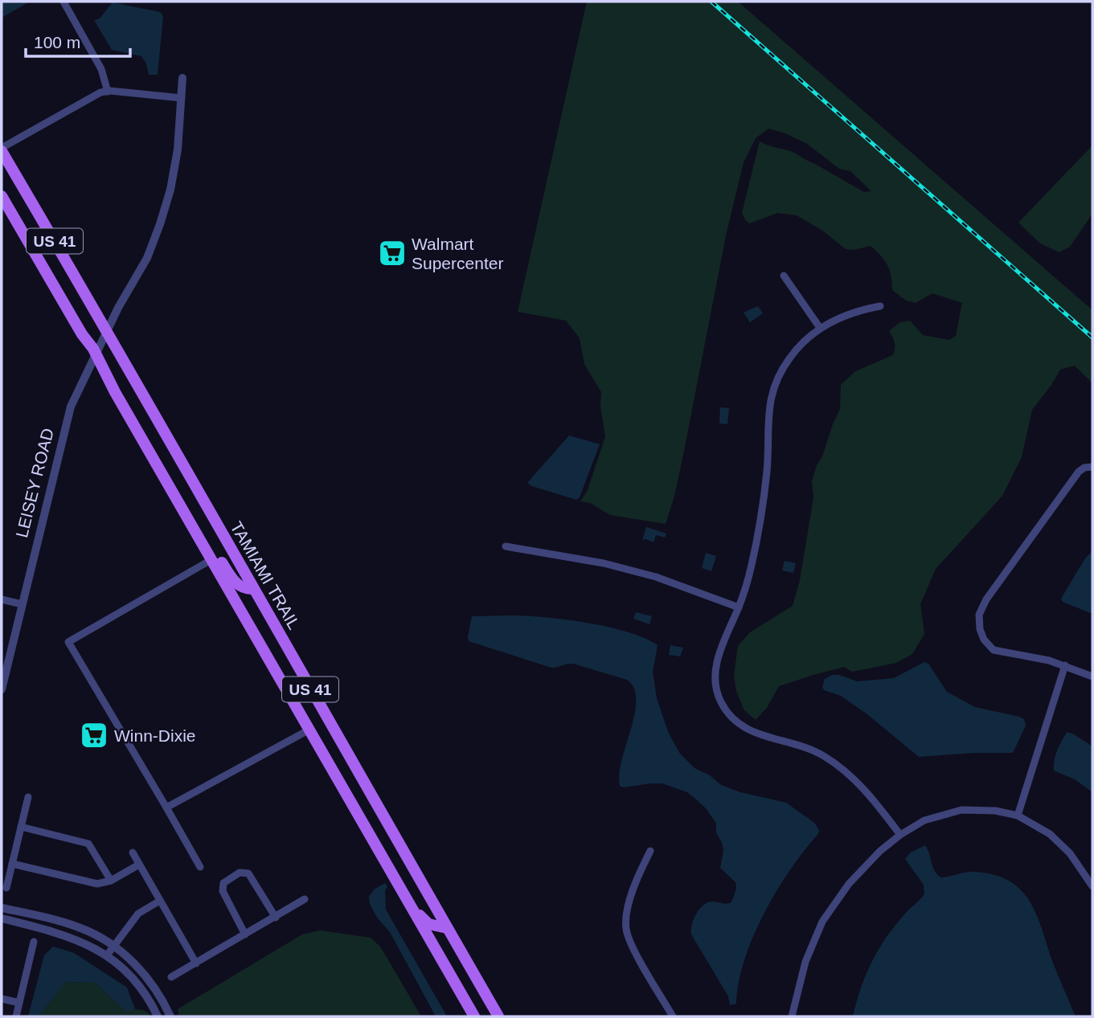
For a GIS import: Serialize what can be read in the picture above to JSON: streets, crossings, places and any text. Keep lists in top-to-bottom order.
{
  "streets": {
    "main road": ["US 41", "TAMIAMI TRAIL"],
    "street": ["LEISEY ROAD"]
  },
  "crossings": [
    ["US 41", "LEISEY ROAD"],
    ["LEISEY ROAD", "TAMIAMI TRAIL"]
  ],
  "places": {
    "supermarket": ["Walmart Supercenter", "Winn-Dixie"]
  },
  "scale_bar": "100 m"
}
